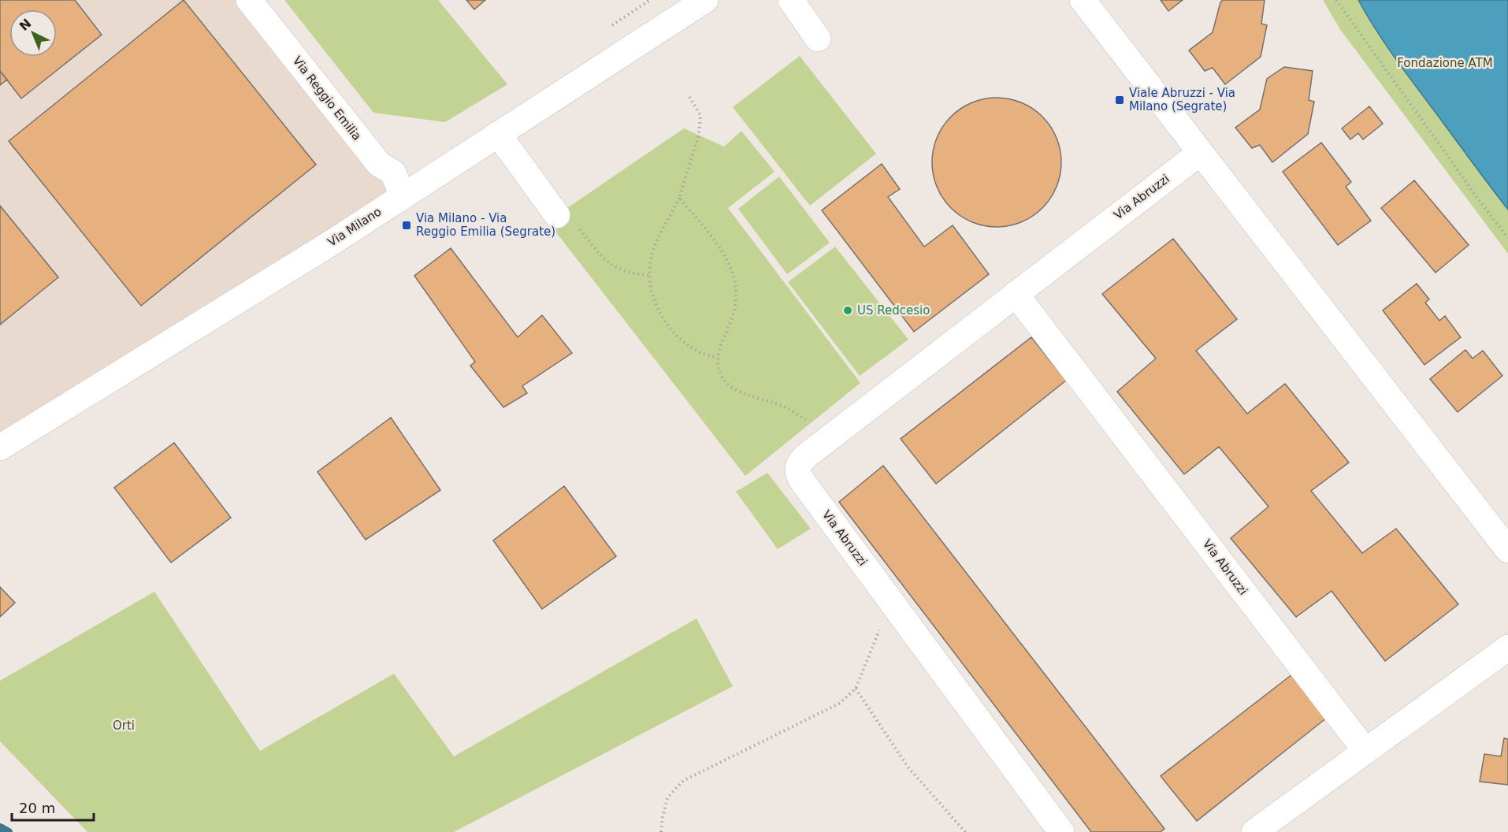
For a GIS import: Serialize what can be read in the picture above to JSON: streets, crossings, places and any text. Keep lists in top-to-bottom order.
{
  "streets": {
    "street": ["Via Reggio Emilia", "Via Abruzzi", "Via Milano"]
  },
  "crossings": [
    ["Via Reggio Emilia", "Via Milano"]
  ],
  "parks": ["Fondazione ATM", "Orti"],
  "places": {
    "transit": ["Viale Abruzzi - Via Milano (Segrate)", "Via Milano - Via Reggio Emilia (Segrate)"],
    "other": ["US Redcesio"]
  },
  "scale_bar": "20 m",
  "north": "top left"
}
